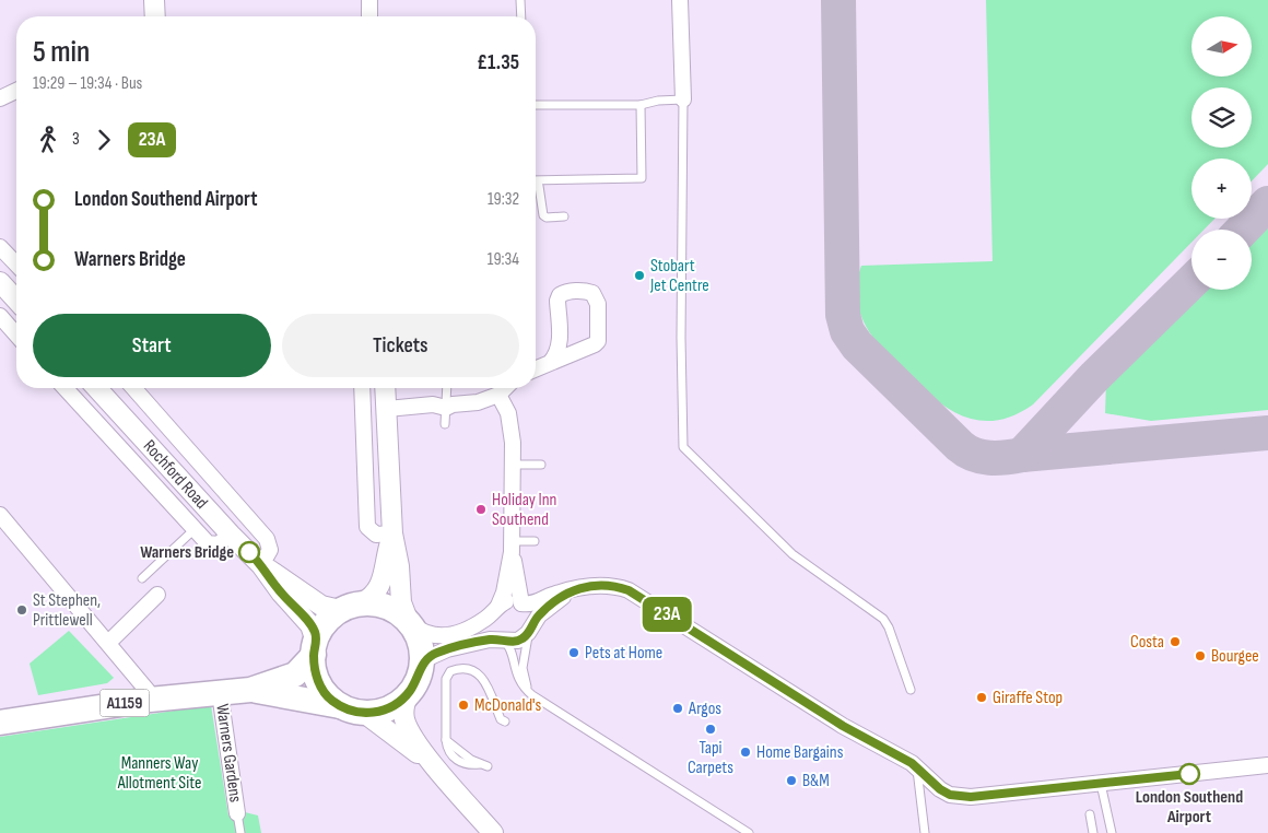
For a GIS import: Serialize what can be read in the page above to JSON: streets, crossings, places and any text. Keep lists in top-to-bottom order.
{
  "streets": {
    "main road": ["A1159"],
    "street": ["Rochford Road", "Warners Gardens"]
  },
  "crossings": [
    ["Rochford Road", "A1159"],
    ["A1159", "Warners Gardens"]
  ],
  "parks": ["Manners Way Allotment Site"],
  "places": [
    "Stobart Jet Centre",
    "Holiday Inn Southend",
    "Warners Bridge",
    "St Stephen, Prittlewell",
    "Costa",
    "Pets at Home",
    "Bourgee",
    "Giraffe Stop",
    "McDonald's",
    "Argos",
    "Tapi Carpets",
    "Home Bargains",
    "London Southend Airport",
    "B&M"
  ],
  "lines": ["bus line 23A"],
  "north": "right",
  "page": {
    "on_map": "23A",
    "map_buttons": ["+", "−"],
    "heading": ["5 min", "19:29 – 19:34 · Bus", "£1.35"],
    "legs": ["3", "23A"],
    "list": [
      {
        "name": "London Southend Airport",
        "value": "19:32"
      },
      {
        "name": "Warners Bridge",
        "value": "19:34"
      }
    ],
    "buttons": ["Start", "Tickets"]
  }
}
